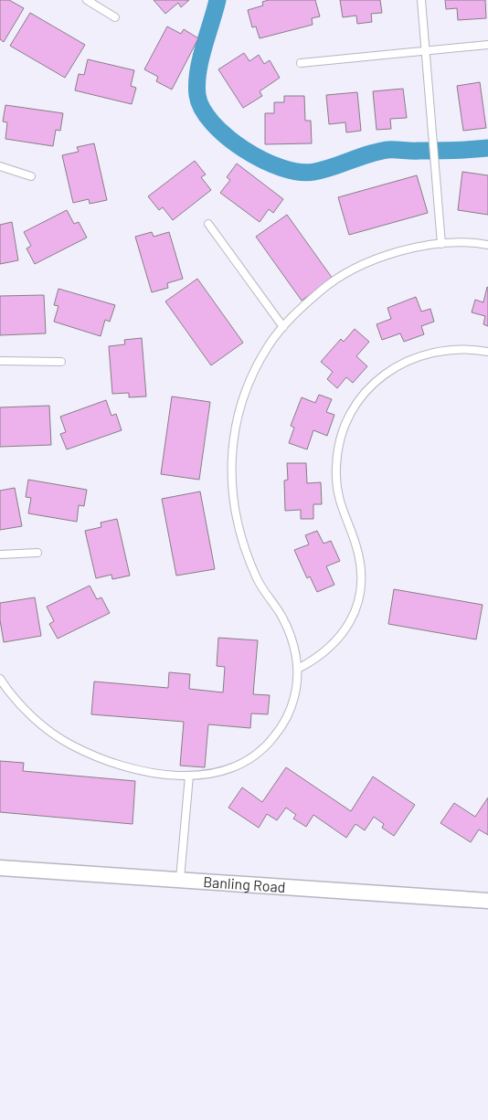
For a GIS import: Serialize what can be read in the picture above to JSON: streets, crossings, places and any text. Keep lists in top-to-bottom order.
{
  "streets": {
    "street": ["Banling Road"]
  }
}
